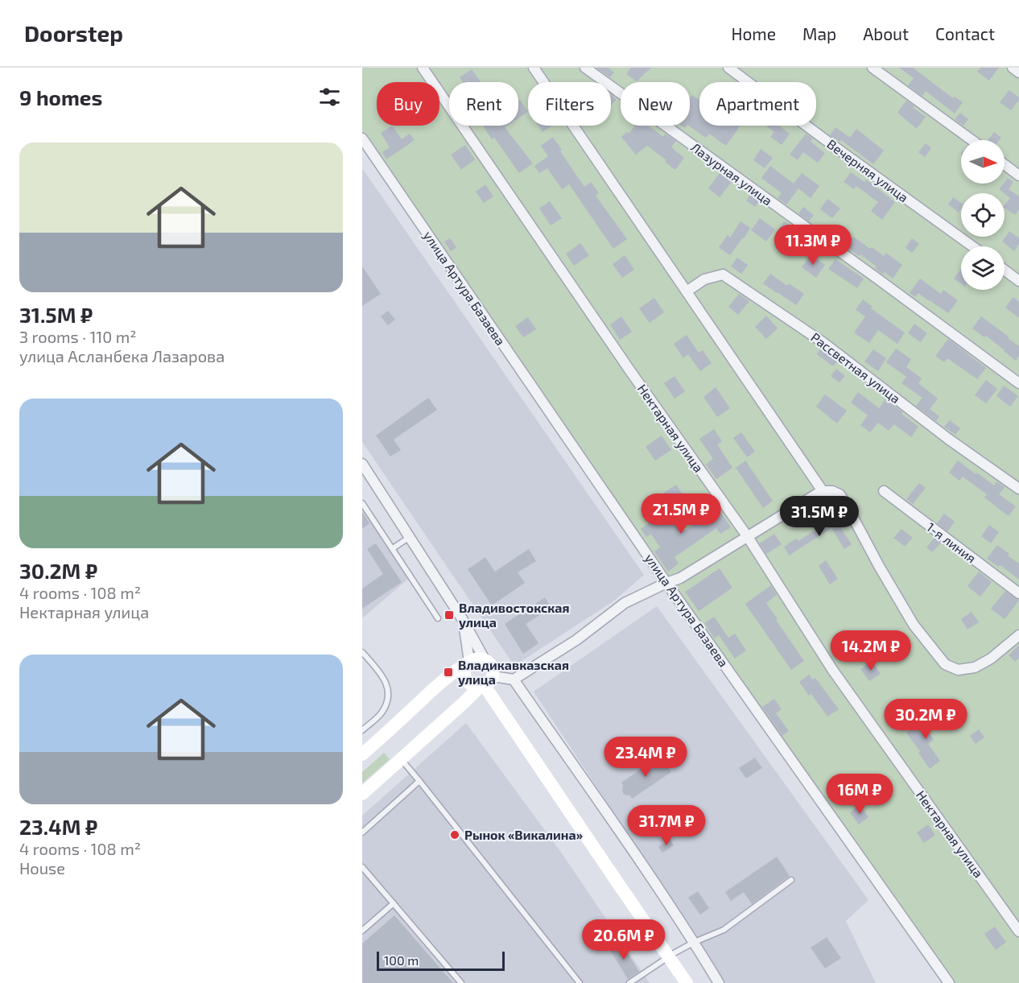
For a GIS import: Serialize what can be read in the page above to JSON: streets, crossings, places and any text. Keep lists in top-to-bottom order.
{
  "streets": {
    "street": [
      "Вечерняя улица",
      "Лазурная улица",
      "улица Артура Базаева",
      "Рассветная улица",
      "Нектарная улица",
      "1-я линия"
    ]
  },
  "places": {
    "transit": ["Владивостокская улица", "Владикавказская улица"],
    "other": ["Рынок «Викалина»"]
  },
  "scale_bar": "100 m",
  "north": "right",
  "page": {
    "header": "Doorstep",
    "nav": [
      "Home",
      "Map",
      "About",
      "Contact"
    ],
    "heading": "9 homes",
    "chip": [
      "Buy",
      "Rent",
      "Filters",
      "New",
      "Apartment"
    ],
    "list": [
      {
        "name": "31.5M ₽",
        "note": "3 rooms · 110 m² · улица Асланбека Лазарова"
      },
      {
        "name": "30.2M ₽",
        "note": "4 rooms · 108 m² · Нектарная улица"
      },
      {
        "name": "23.4M ₽",
        "note": "4 rooms · 108 m² · House"
      }
    ],
    "price": [
      "11.3M ₽",
      "21.5M ₽",
      "31.5M ₽",
      "14.2M ₽",
      "30.2M ₽",
      "23.4M ₽",
      "16M ₽",
      "31.7M ₽",
      "20.6M ₽"
    ],
    "scale": "100 m"
  }
}
